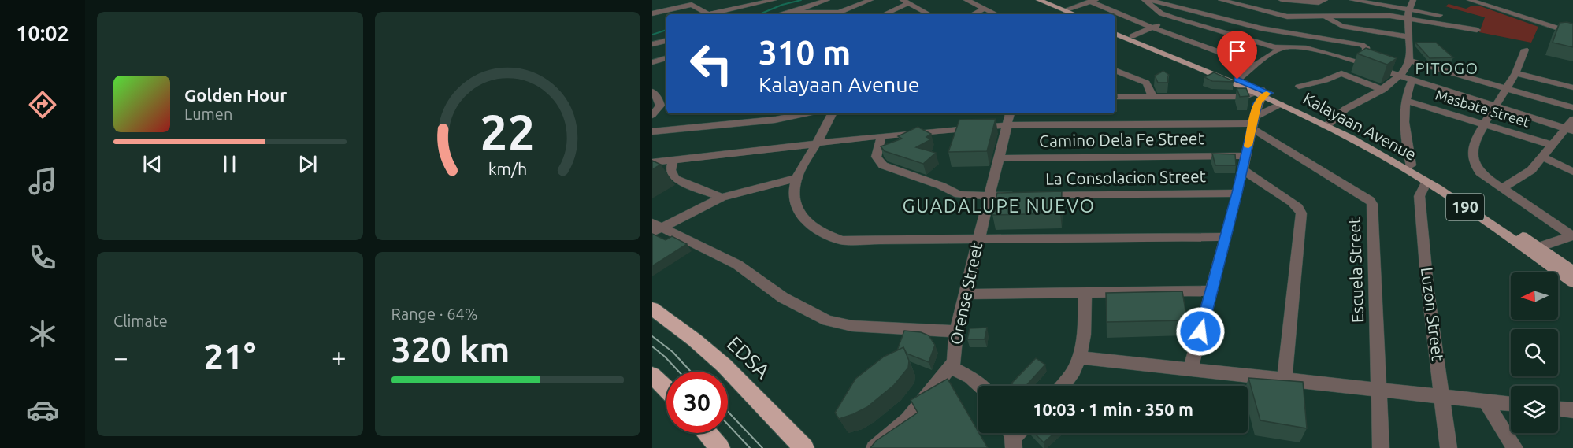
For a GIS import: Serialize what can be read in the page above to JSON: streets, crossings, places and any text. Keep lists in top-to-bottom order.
{
  "streets": {
    "highway": ["EDSA"],
    "main road": ["Kalayaan Avenue", "190"],
    "street": [
      "Masbate Street",
      "Camino Dela Fe Street",
      "La Consolacion Street",
      "Escuela Street",
      "Orense Street",
      "Luzon Street"
    ]
  },
  "crossings": [
    ["Kalayaan Avenue", "Luzon Street"],
    ["Camino Dela Fe Street", "Orense Street"],
    ["La Consolacion Street", "Orense Street"]
  ],
  "districts": ["PITOGO", "GUADALUPE NUEVO"],
  "north": "left",
  "page": {
    "tabs": "10:02",
    "turn": ["310 m", "Kalayaan Avenue"],
    "song": ["Golden Hour", "Lumen"],
    "tile": [
      "Climate",
      ["Range · 64%", "320 km"]
    ],
    "heat": ["−", "21°", "+"],
    "limit": "30",
    "trip": "10:03 · 1 min · 350 m",
    "gauge": ["22", "km/h"]
  }
}
